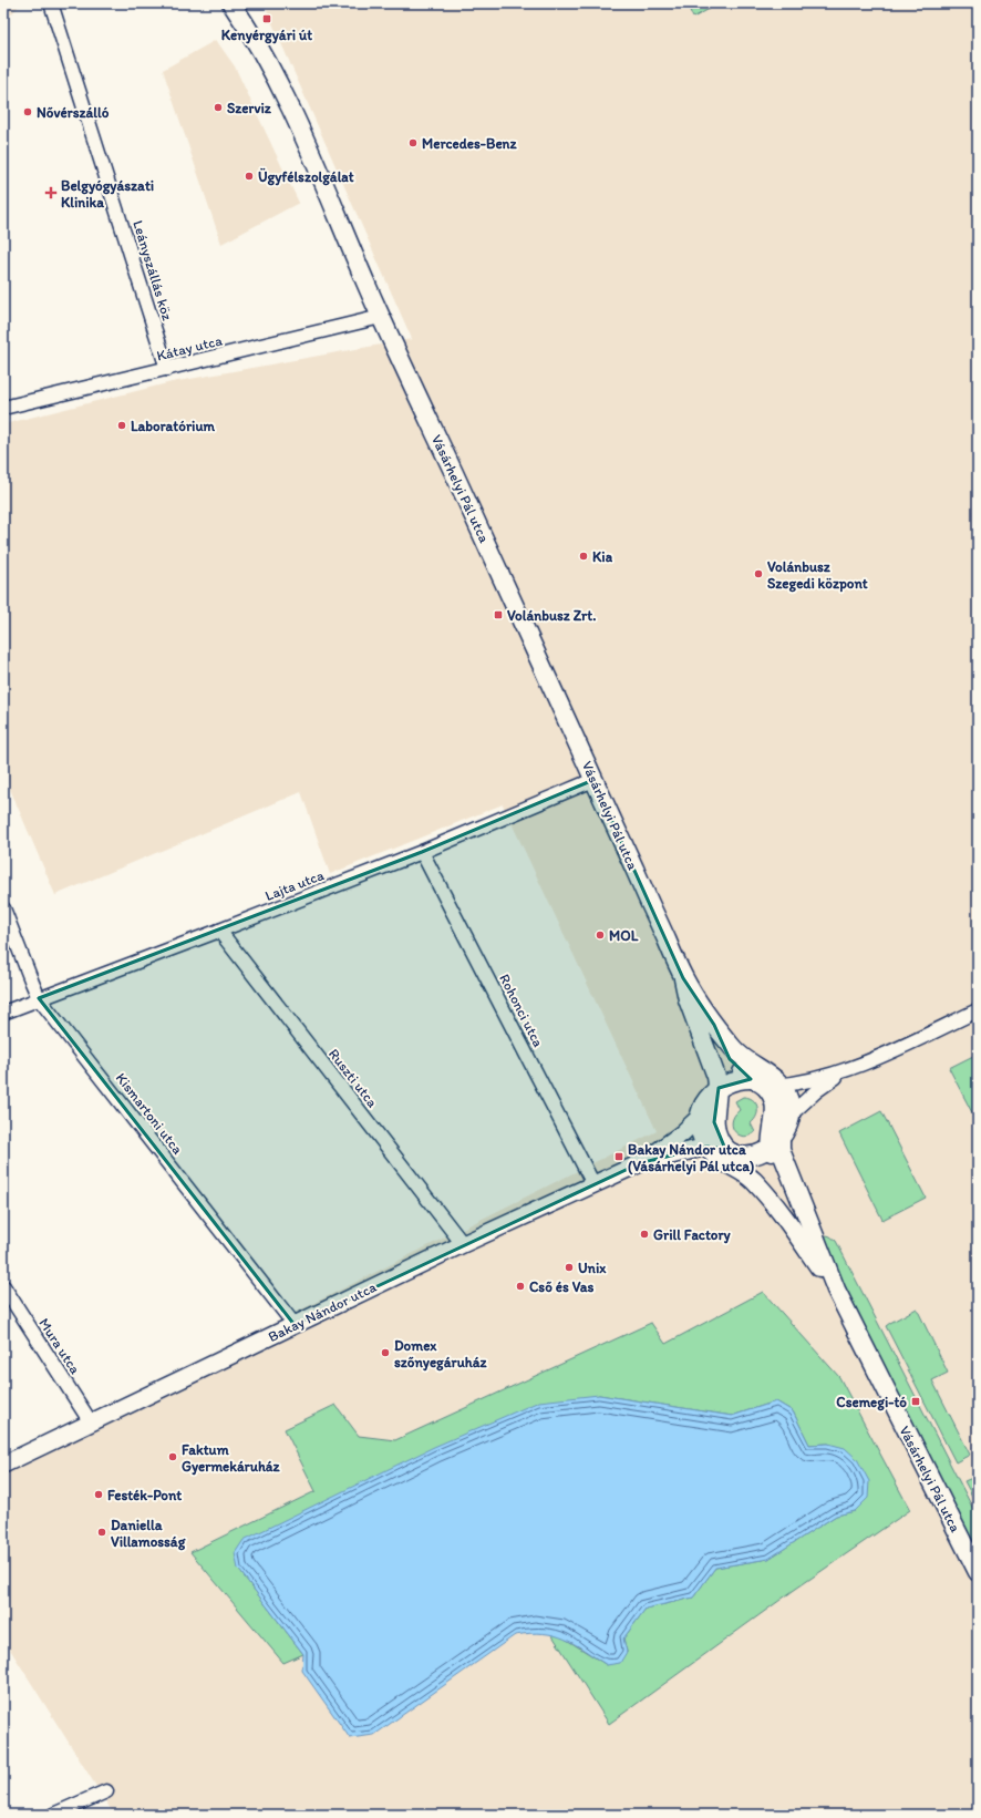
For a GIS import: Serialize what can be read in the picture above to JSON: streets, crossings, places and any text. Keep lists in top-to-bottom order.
{
  "streets": {
    "main road": ["Vásárhelyi Pál utca"],
    "street": [
      "Leányszállás köz",
      "Kátay utca",
      "Lajta utca",
      "Rohonci utca",
      "Ruszti utca",
      "Kismartoni utca",
      "Bakay Nándor utca",
      "Mura utca"
    ]
  },
  "crossings": [
    ["Leányszállás köz", "Kátay utca"],
    ["Kátay utca", "Vásárhelyi Pál utca"],
    ["Vásárhelyi Pál utca", "Lajta utca"],
    ["Vásárhelyi Pál utca", "Bakay Nándor utca"],
    ["Lajta utca", "Rohonci utca"],
    ["Lajta utca", "Ruszti utca"],
    ["Lajta utca", "Kismartoni utca"],
    ["Rohonci utca", "Bakay Nándor utca"],
    ["Ruszti utca", "Bakay Nándor utca"],
    ["Kismartoni utca", "Bakay Nándor utca"],
    ["Bakay Nándor utca", "Mura utca"]
  ],
  "places": {
    "transit": [
      "Kenyérgyári út",
      "Volánbusz Zrt.",
      "Bakay Nándor utca (Vásárhelyi Pál utca)",
      "Csemegi-tó"
    ],
    "other": [
      "Szerviz",
      "Nővérszálló",
      "Mercedes-Benz",
      "Ügyfélszolgálat",
      "Laboratórium",
      "Kia",
      "Volánbusz Szegedi központ",
      "MOL",
      "Grill Factory",
      "Unix",
      "Cső és Vas",
      "Domex szőnyegáruház",
      "Faktum Gyermekáruház",
      "Festék-Pont",
      "Daniella Villamosság"
    ],
    "health": ["Belgyógyászati Klinika"]
  }
}
